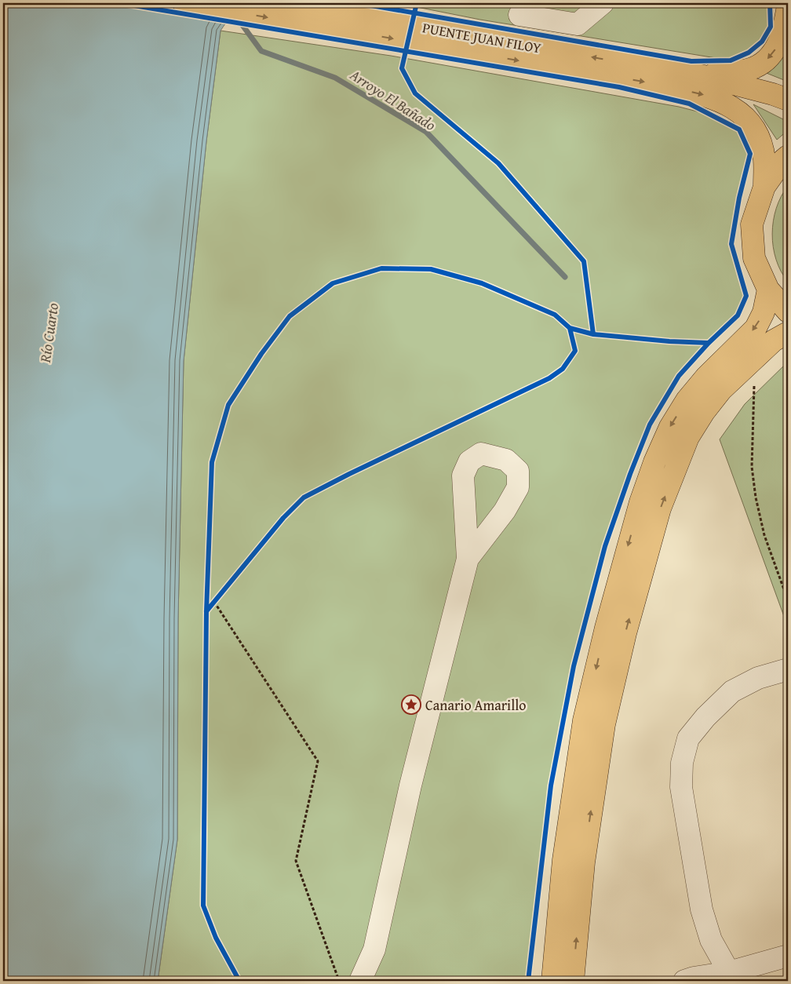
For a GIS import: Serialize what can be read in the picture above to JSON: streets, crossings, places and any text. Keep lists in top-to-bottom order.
{
  "streets": {
    "main road": ["PUENTE JUAN FILOY"]
  },
  "water": ["Arroyo El Bañado", "Río Cuarto"],
  "places": {
    "place": ["Canario Amarillo"]
  }
}
